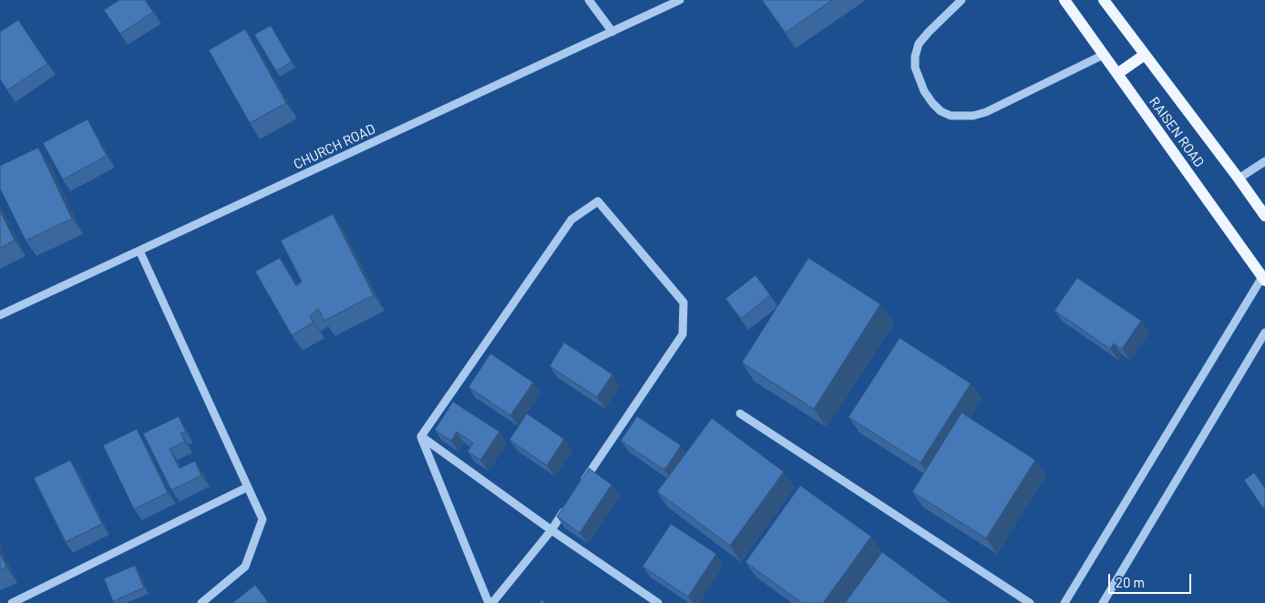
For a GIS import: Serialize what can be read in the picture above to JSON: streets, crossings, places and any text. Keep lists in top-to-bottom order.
{
  "streets": {
    "main road": ["RAISEN ROAD"],
    "street": ["CHURCH ROAD"]
  },
  "scale_bar": "20 m"
}
